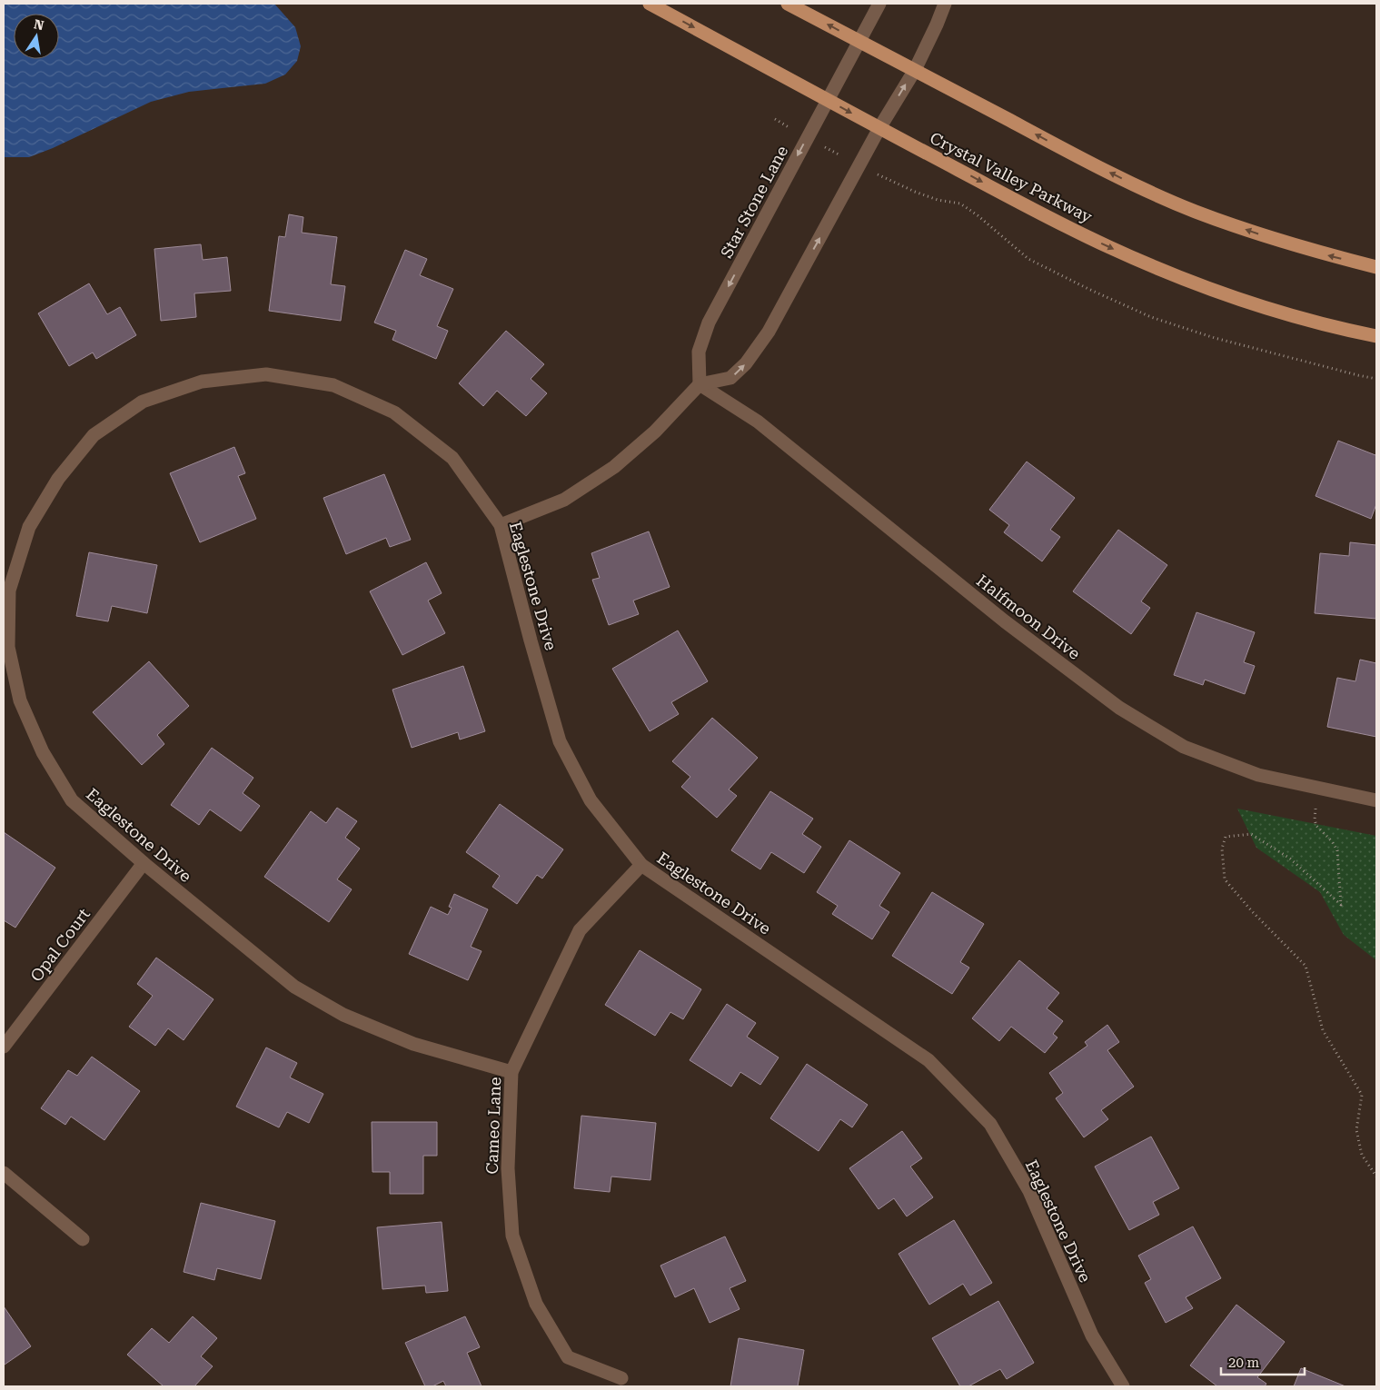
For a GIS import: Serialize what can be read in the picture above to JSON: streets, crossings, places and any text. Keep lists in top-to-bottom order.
{
  "streets": {
    "main road": ["Crystal Valley Parkway"],
    "street": [
      "Star Stone Lane",
      "Eaglestone Drive",
      "Halfmoon Drive",
      "Opal Court",
      "Cameo Lane"
    ]
  },
  "crossings": [
    ["Crystal Valley Parkway", "Star Stone Lane"],
    ["Star Stone Lane", "Halfmoon Drive"],
    ["Eaglestone Drive", "Opal Court"],
    ["Eaglestone Drive", "Cameo Lane"]
  ],
  "scale_bar": "20 m",
  "north": "top"
}
